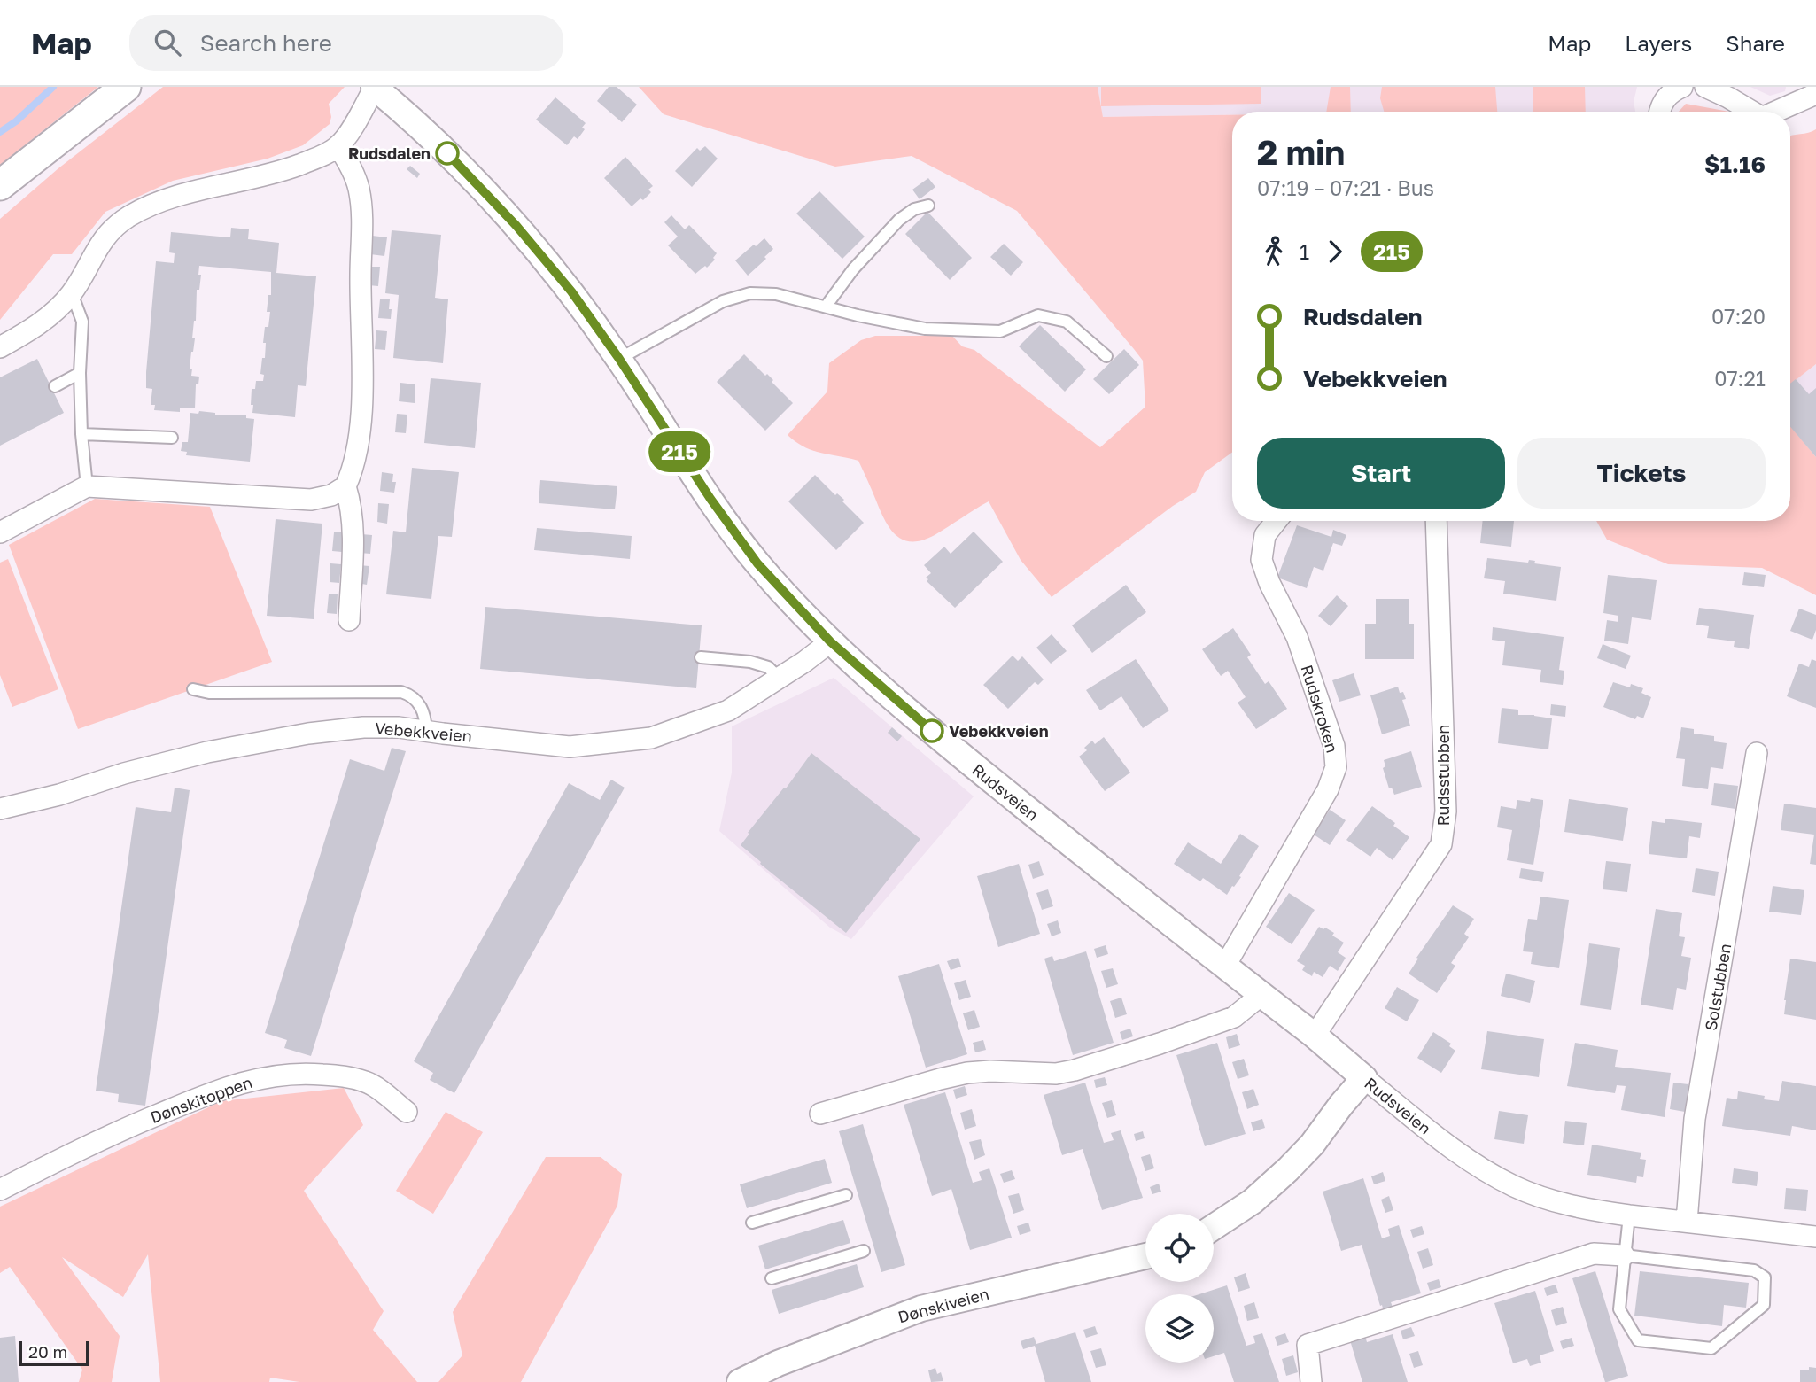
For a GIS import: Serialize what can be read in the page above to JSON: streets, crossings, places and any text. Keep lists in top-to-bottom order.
{
  "streets": {
    "street": [
      "Rudskroken",
      "Vebekkveien",
      "Rudsstubben",
      "Rudsveien",
      "Solstubben",
      "Dønskitoppen",
      "Dønskiveien"
    ]
  },
  "crossings": [
    ["Rudskroken", "Rudsveien"],
    ["Vebekkveien", "Rudsveien"],
    ["Rudsstubben", "Rudsveien"],
    ["Rudsveien", "Solstubben"]
  ],
  "places": ["Rudsdalen", "Vebekkveien"],
  "lines": ["bus line 215"],
  "scale_bar": "20 m",
  "page": {
    "header": "Map",
    "search": "Search here",
    "nav": ["Map", "Layers", "Share"],
    "on_map": "215",
    "heading": ["2 min", "07:19 – 07:21 · Bus", "$1.16"],
    "legs": ["1", "215"],
    "list": [
      {
        "name": "Rudsdalen",
        "value": "07:20"
      },
      {
        "name": "Vebekkveien",
        "value": "07:21"
      }
    ],
    "buttons": ["Start", "Tickets"],
    "scale": "20 m"
  }
}
